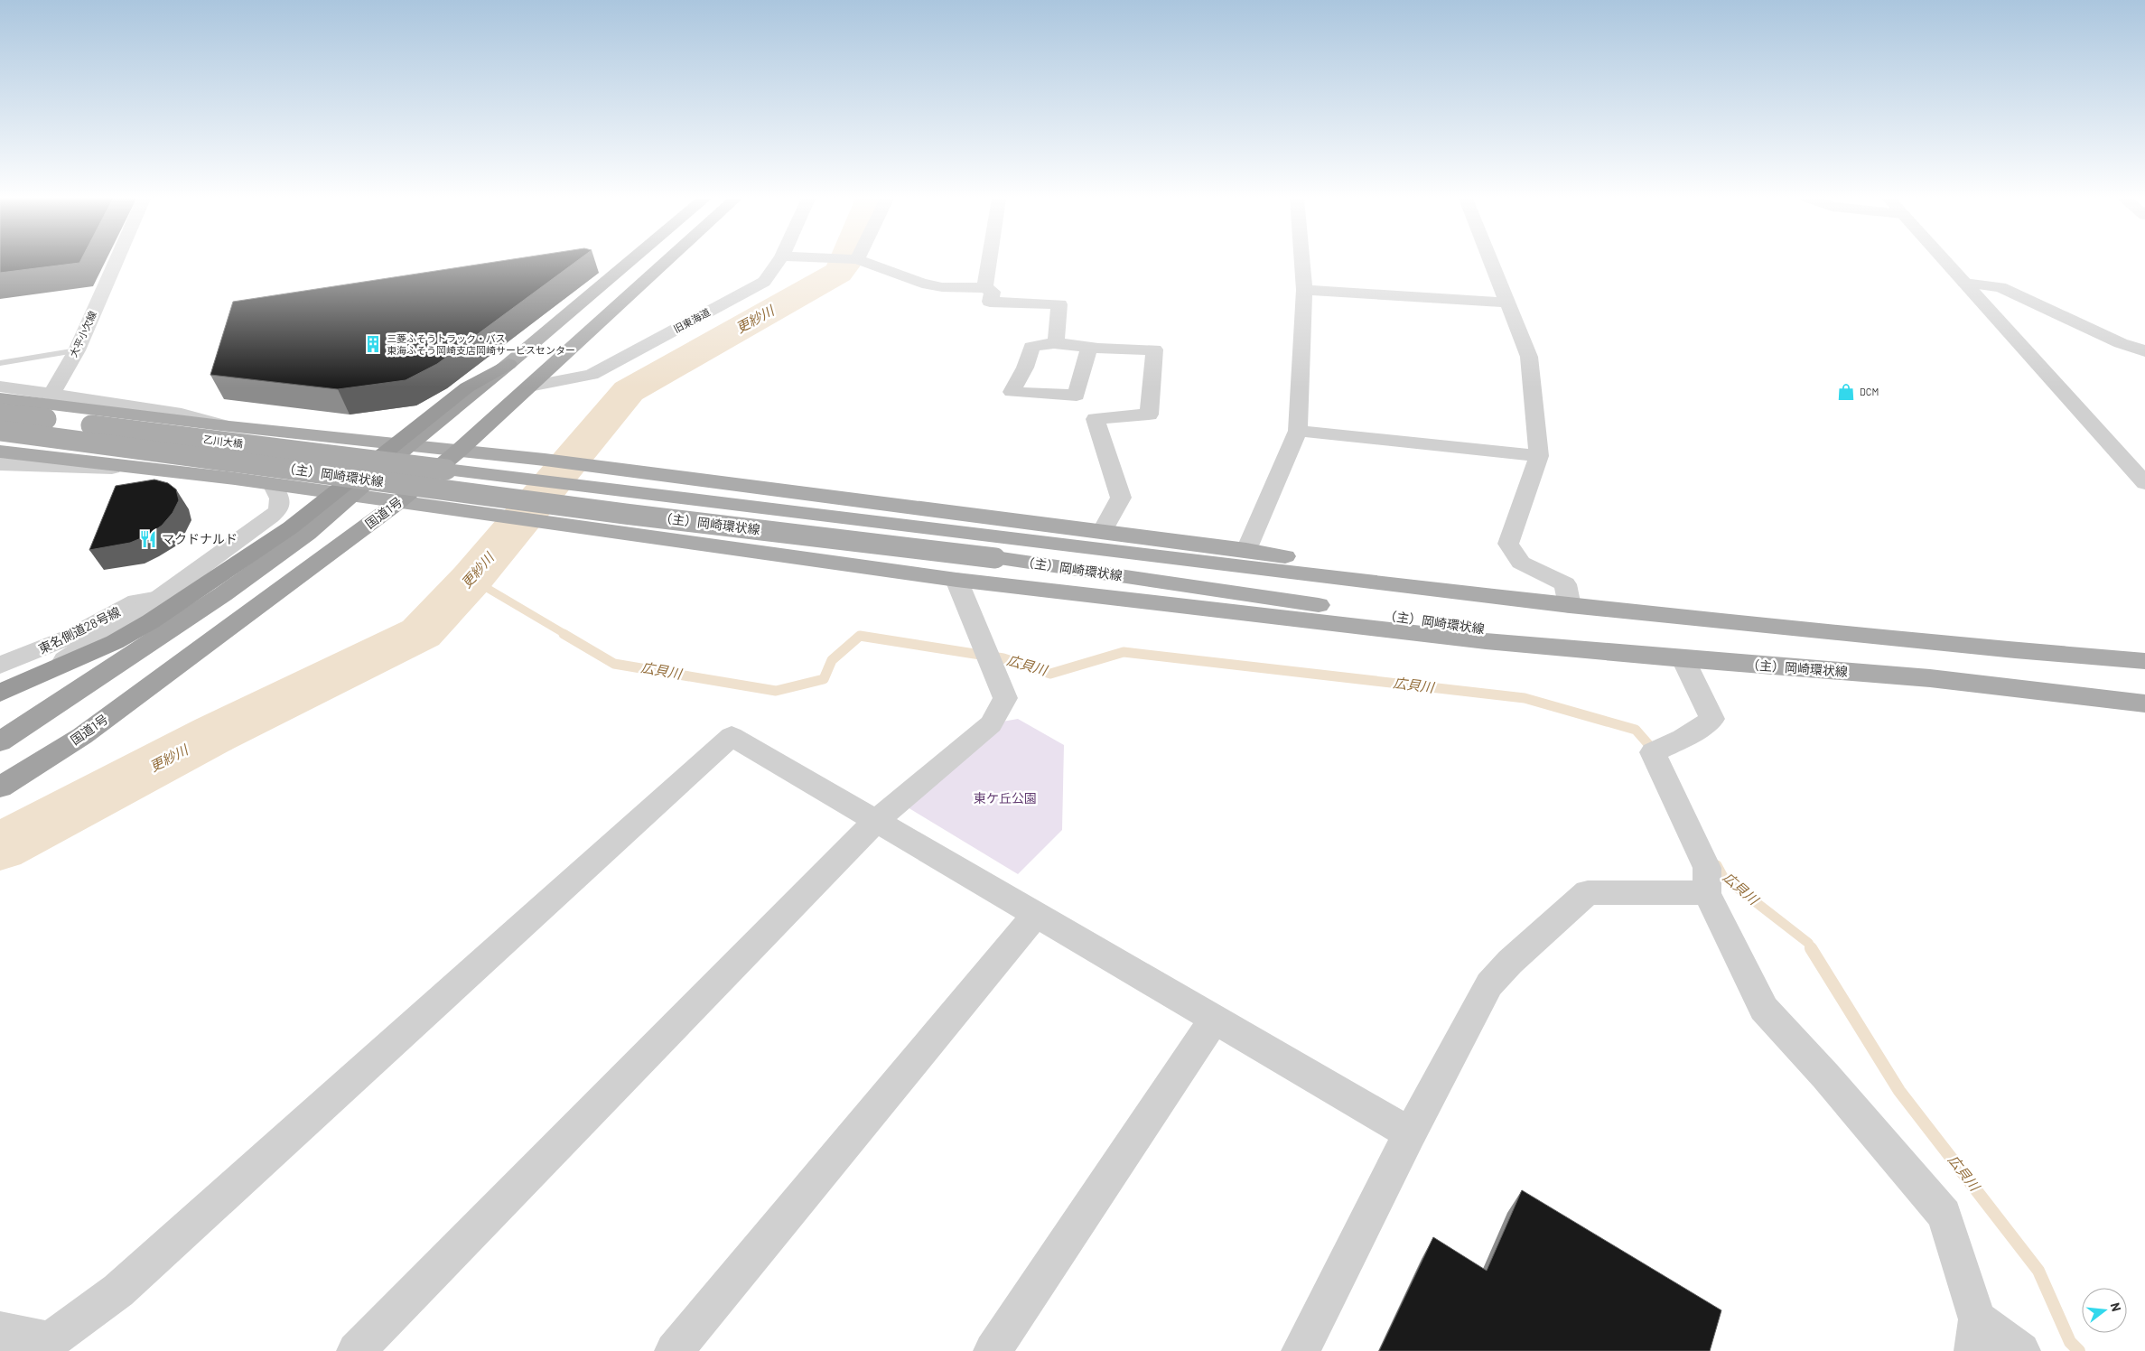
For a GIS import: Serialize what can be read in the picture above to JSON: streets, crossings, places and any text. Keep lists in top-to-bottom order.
{
  "streets": {
    "highway": ["国道1号"],
    "main road": ["乙川大橋", "（主）岡崎環状線"],
    "street": ["旧東海道", "大平小欠線", "東名側道28号線"]
  },
  "crossings": [
    ["旧東海道", "国道1号"],
    ["乙川大橋", "（主）岡崎環状線"]
  ],
  "water": ["更紗川", "広貝川"],
  "parks": ["東ケ丘公園"],
  "places": {
    "building": ["三菱ふそうトラック・バス 東海ふそう岡崎支店岡崎サービスセンター"],
    "shop": ["DCM"],
    "restaurant": ["マクドナルド"]
  },
  "north": "right"
}
